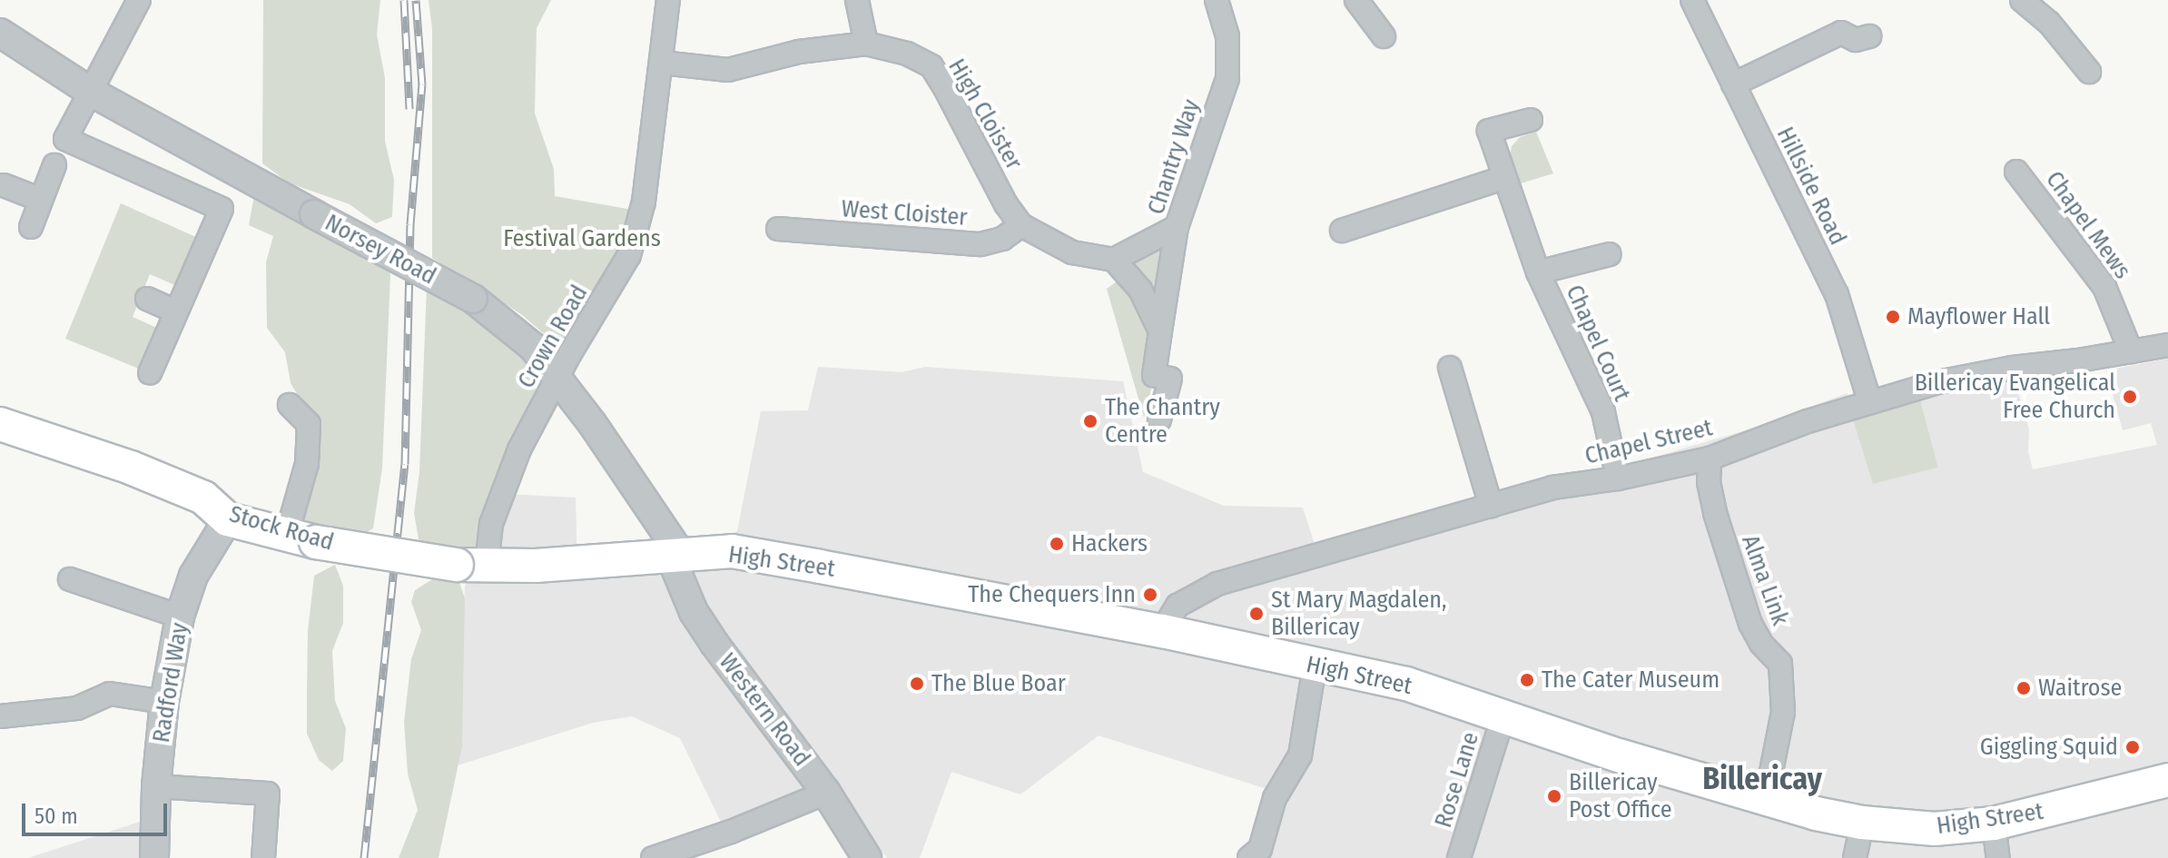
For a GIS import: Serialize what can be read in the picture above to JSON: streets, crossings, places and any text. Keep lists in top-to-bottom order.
{
  "streets": {
    "main road": ["Stock Road", "High Street"],
    "street": [
      "High Cloister",
      "Chantry Way",
      "Hillside Road",
      "West Cloister",
      "Chapel Mews",
      "Norsey Road",
      "Crown Road",
      "Chapel Court",
      "Chapel Street",
      "Alma Link",
      "Radford Way",
      "Western Road",
      "Rose Lane"
    ]
  },
  "crossings": [
    ["High Cloister", "West Cloister"],
    ["High Cloister", "Crown Road"],
    ["Hillside Road", "Chapel Street"],
    ["Chapel Mews", "Chapel Street"],
    ["Norsey Road", "Crown Road"],
    ["Norsey Road", "High Street"],
    ["Norsey Road", "Western Road"],
    ["Crown Road", "Stock Road"],
    ["Chapel Court", "Chapel Street"],
    ["Chapel Street", "High Street"],
    ["Chapel Street", "Alma Link"],
    ["Stock Road", "High Street"],
    ["Stock Road", "Radford Way"],
    ["High Street", "Alma Link"],
    ["High Street", "Western Road"],
    ["High Street", "Rose Lane"]
  ],
  "districts": ["Billericay"],
  "parks": ["Festival Gardens"],
  "places": [
    "Mayflower Hall",
    "Billericay Evangelical Free Church",
    "The Chantry Centre",
    "Hackers",
    "The Chequers Inn",
    "St Mary Magdalen, Billericay",
    "The Cater Museum",
    "The Blue Boar",
    "Waitrose",
    "Giggling Squid",
    "Billericay Post Office"
  ],
  "scale_bar": "50 m"
}
